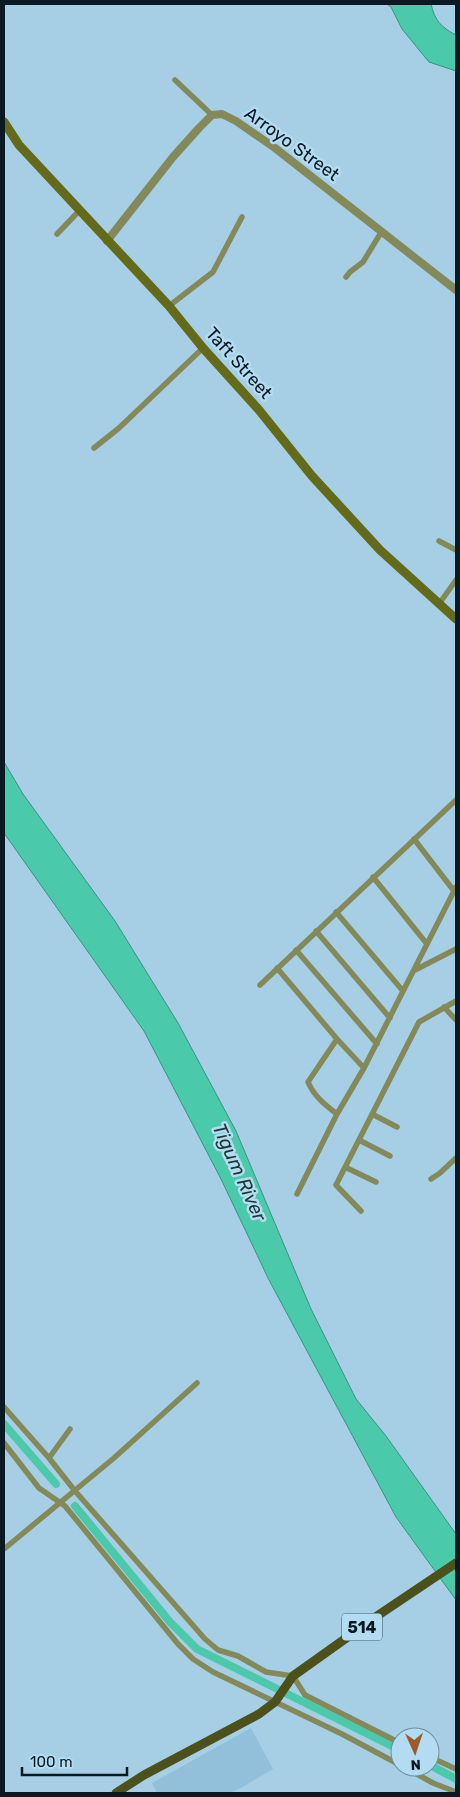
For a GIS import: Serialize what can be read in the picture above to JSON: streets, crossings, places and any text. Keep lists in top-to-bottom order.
{
  "streets": {
    "main road": ["Taft Street", "514"],
    "street": ["Arroyo Street"]
  },
  "water": ["Tigum River"],
  "scale_bar": "100 m",
  "north": "bottom"
}
